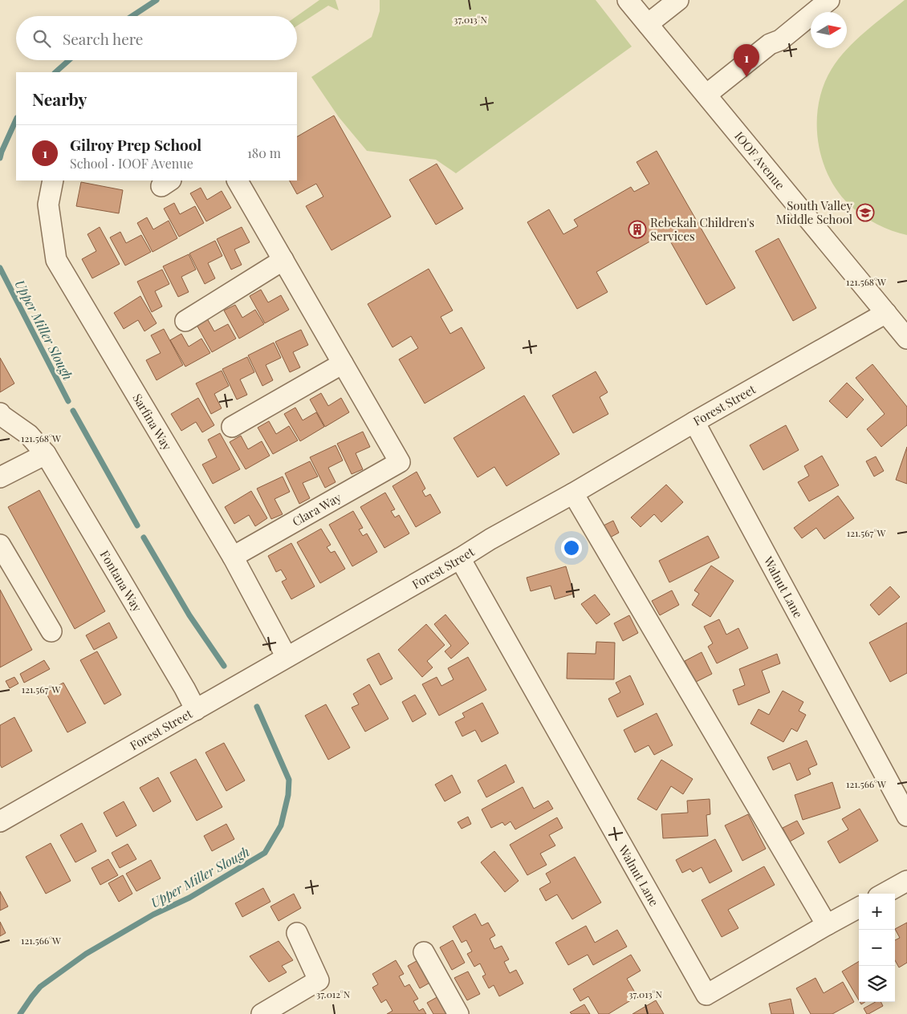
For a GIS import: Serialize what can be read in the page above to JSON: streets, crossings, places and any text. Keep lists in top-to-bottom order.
{
  "streets": {
    "street": [
      "IOOF Avenue",
      "Forest Street",
      "Sarfina Way",
      "Clara Way",
      "Fontana Way",
      "Walnut Lane"
    ]
  },
  "crossings": [
    ["IOOF Avenue", "Forest Street"],
    ["Forest Street", "Sarfina Way"],
    ["Forest Street", "Fontana Way"],
    ["Forest Street", "Walnut Lane"],
    ["Sarfina Way", "Clara Way"]
  ],
  "water": ["Upper Miller Slough"],
  "places": {
    "school or university": ["South Valley Middle School"],
    "building": ["Rebekah Children's Services"]
  },
  "north": "right",
  "page": {
    "search": "Search here",
    "pins": "1",
    "heading": "Nearby",
    "list": [
      {
        "mark": "1",
        "name": "Gilroy Prep School",
        "note": "School · IOOF Avenue",
        "value": "180 m"
      }
    ],
    "map_buttons": ["+", "−"]
  },
  "coordinates": [
    "37.013°N",
    "121.568°W",
    "121.567°W",
    "121.566°W",
    "37.012°N"
  ]
}
